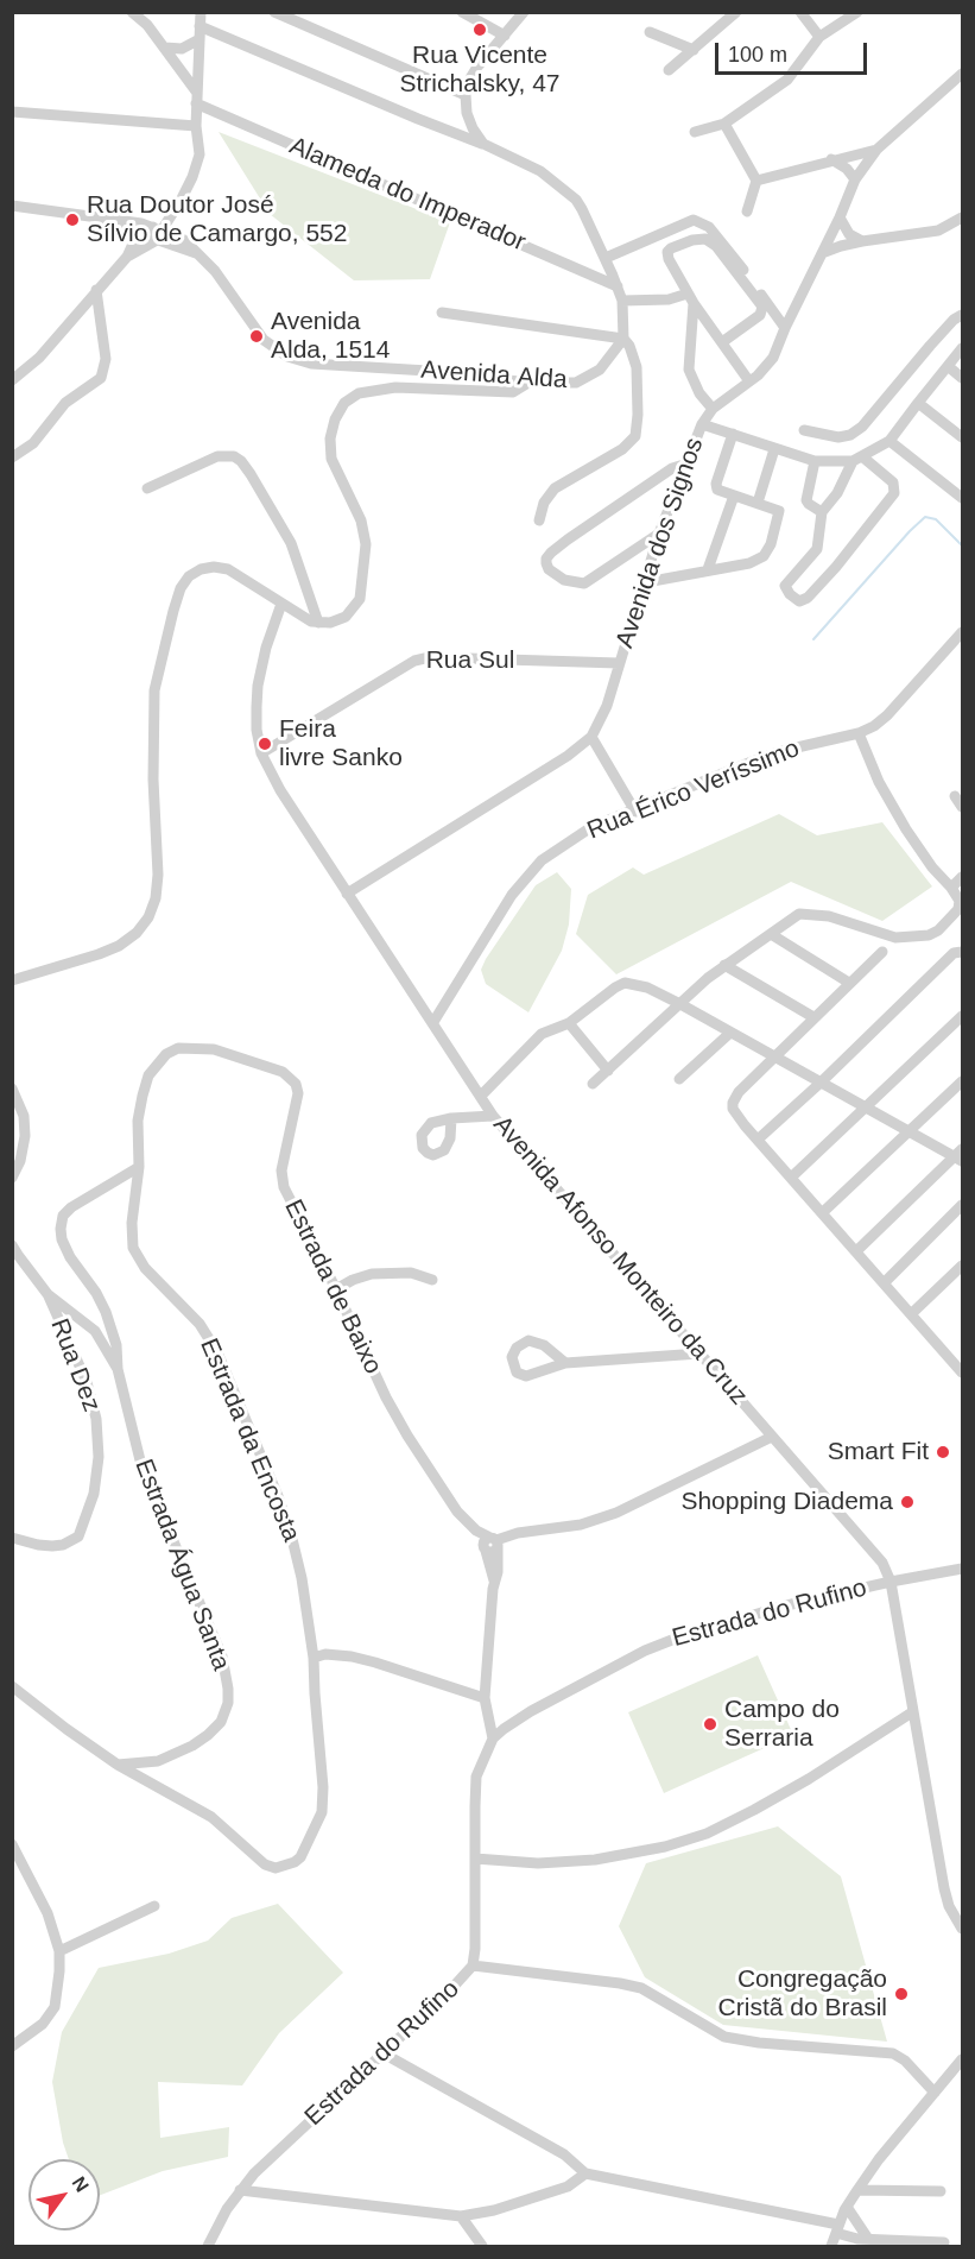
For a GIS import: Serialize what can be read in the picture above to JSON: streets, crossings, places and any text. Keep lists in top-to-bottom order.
{
  "streets": {
    "street": [
      "Alameda do Imperador",
      "Avenida Alda",
      "Avenida dos Signos",
      "Rua Sul",
      "Rua Érico Veríssimo",
      "Avenida Afonso Monteiro da Cruz",
      "Estrada de Baixo",
      "Rua Dez",
      "Estrada da Encosta",
      "Estrada Água Santa",
      "Estrada do Rufino"
    ]
  },
  "crossings": [
    ["Avenida dos Signos", "Rua Sul"],
    ["Avenida dos Signos", "Avenida Afonso Monteiro da Cruz"],
    ["Rua Sul", "Avenida Afonso Monteiro da Cruz"],
    ["Rua Érico Veríssimo", "Avenida Afonso Monteiro da Cruz"],
    ["Avenida Afonso Monteiro da Cruz", "Estrada do Rufino"],
    ["Estrada de Baixo", "Estrada da Encosta"],
    ["Rua Dez", "Estrada Água Santa"],
    ["Estrada da Encosta", "Estrada Água Santa"]
  ],
  "places": [
    "Rua Vicente Strichalsky, 47",
    "Rua Doutor José Sílvio de Camargo, 552",
    "Avenida Alda, 1514",
    "Feira livre Sanko",
    "Smart Fit",
    "Shopping Diadema",
    "Campo do Serraria",
    "Congregação Cristã do Brasil"
  ],
  "scale_bar": "100 m",
  "north": "top right"
}
